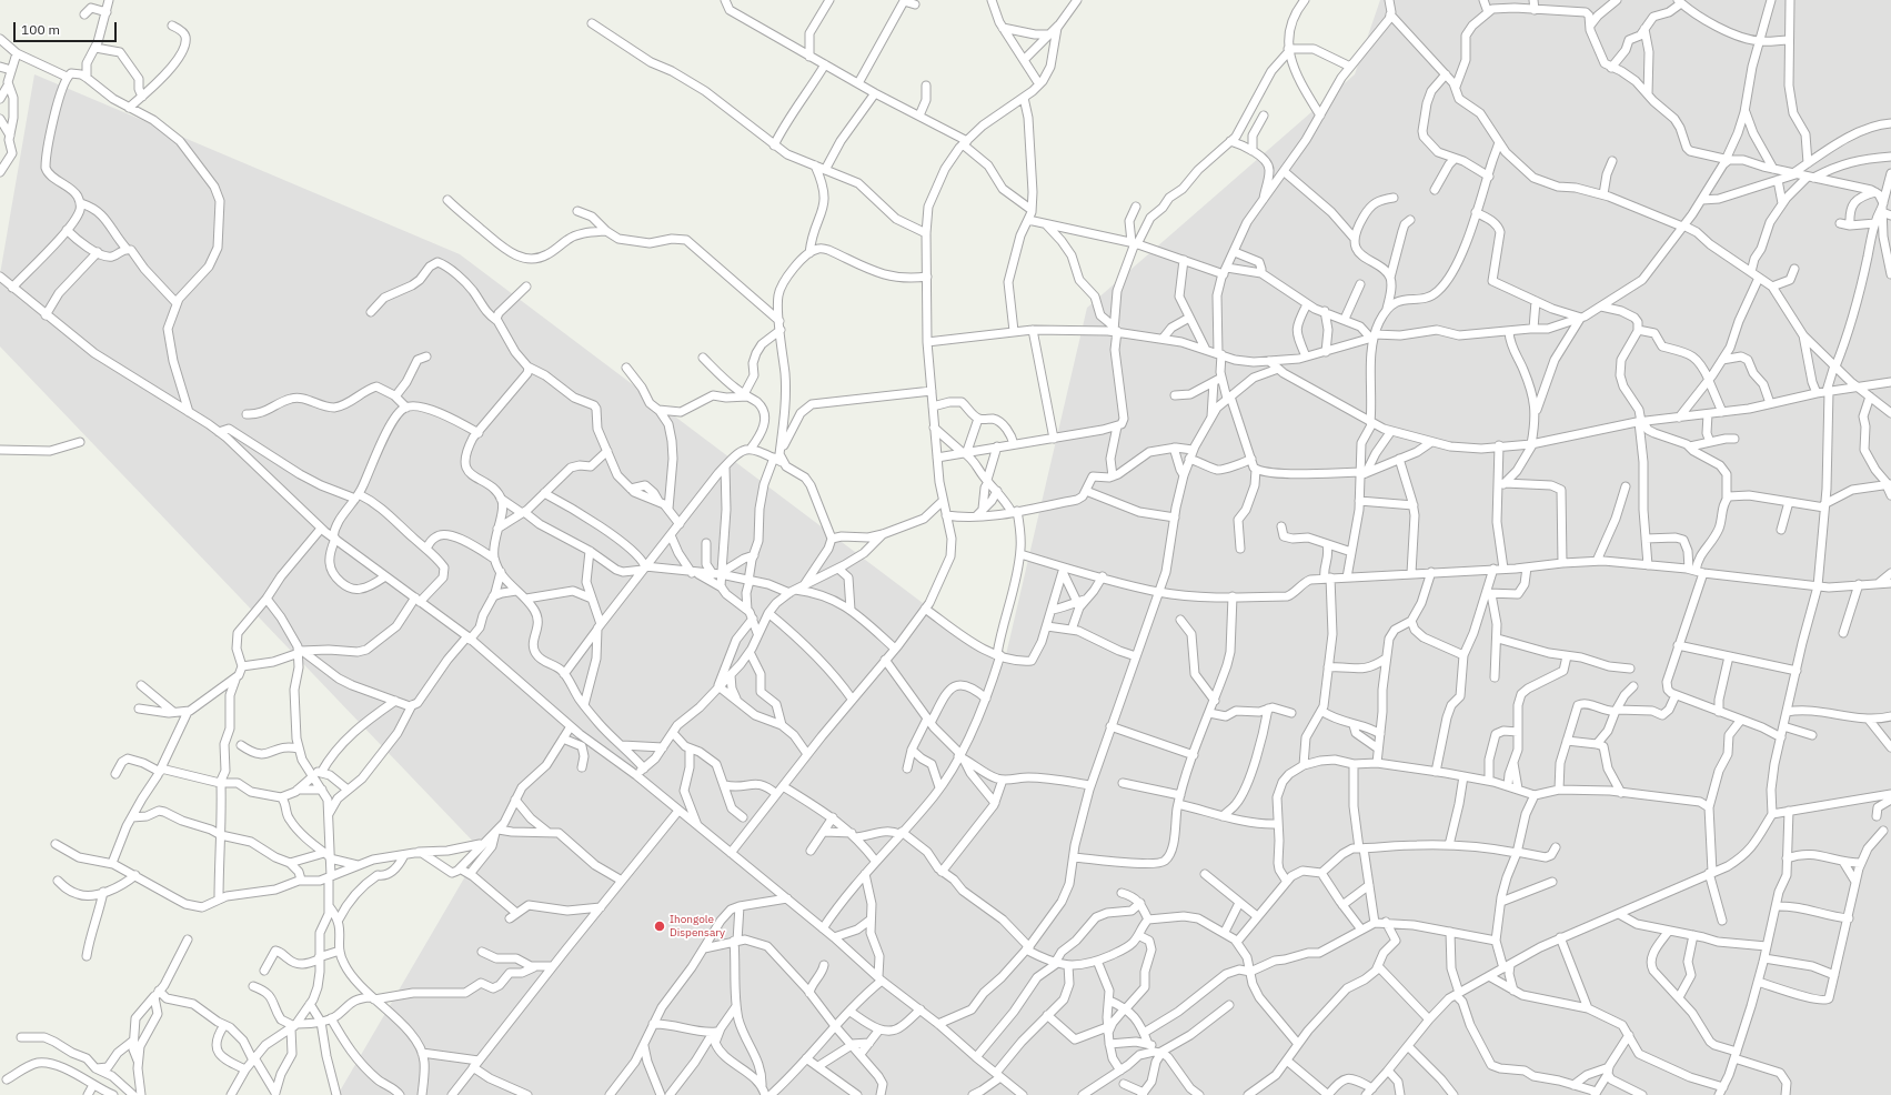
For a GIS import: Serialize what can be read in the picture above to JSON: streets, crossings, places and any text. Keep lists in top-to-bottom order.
{
  "places": ["Ihongole Dispensary"],
  "scale_bar": "100 m"
}
